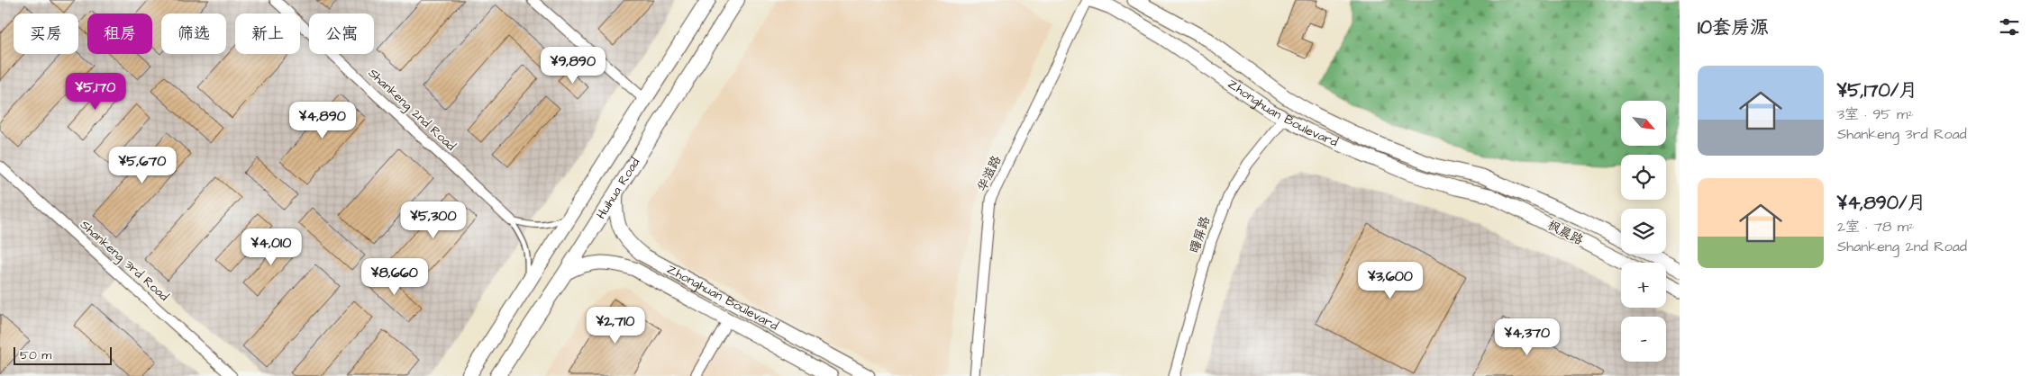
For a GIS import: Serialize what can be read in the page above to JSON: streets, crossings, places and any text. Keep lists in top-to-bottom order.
{
  "streets": {
    "main road": ["Huihua Road"],
    "street": [
      "Shankeng 2nd Road",
      "Zhonghuan Boulevard",
      "华滋路",
      "枫晨路",
      "曙屏路",
      "Shankeng 3rd Road"
    ]
  },
  "crossings": [
    ["Zhonghuan Boulevard", "华滋路"],
    ["Zhonghuan Boulevard", "Huihua Road"],
    ["Zhonghuan Boulevard", "枫晨路"],
    ["Zhonghuan Boulevard", "曙屏路"]
  ],
  "scale_bar": "50 m",
  "north": "bottom right",
  "page": {
    "heading": "10套房源",
    "chip": [
      "买房",
      "租房",
      "筛选",
      "新上",
      "公寓"
    ],
    "price": [
      "¥9,890",
      "¥5,170",
      "¥4,890",
      "¥5,670",
      "¥5,300",
      "¥4,010",
      "¥8,660",
      "¥3,600",
      "¥2,710",
      "¥4,370"
    ],
    "list": [
      {
        "name": "¥5,170/月",
        "note": "3室 · 95 m² · Shankeng 3rd Road"
      },
      {
        "name": "¥4,890/月",
        "note": "2室 · 78 m² · Shankeng 2nd Road"
      }
    ],
    "map_buttons": ["+", "−"],
    "scale": "50 m"
  }
}
